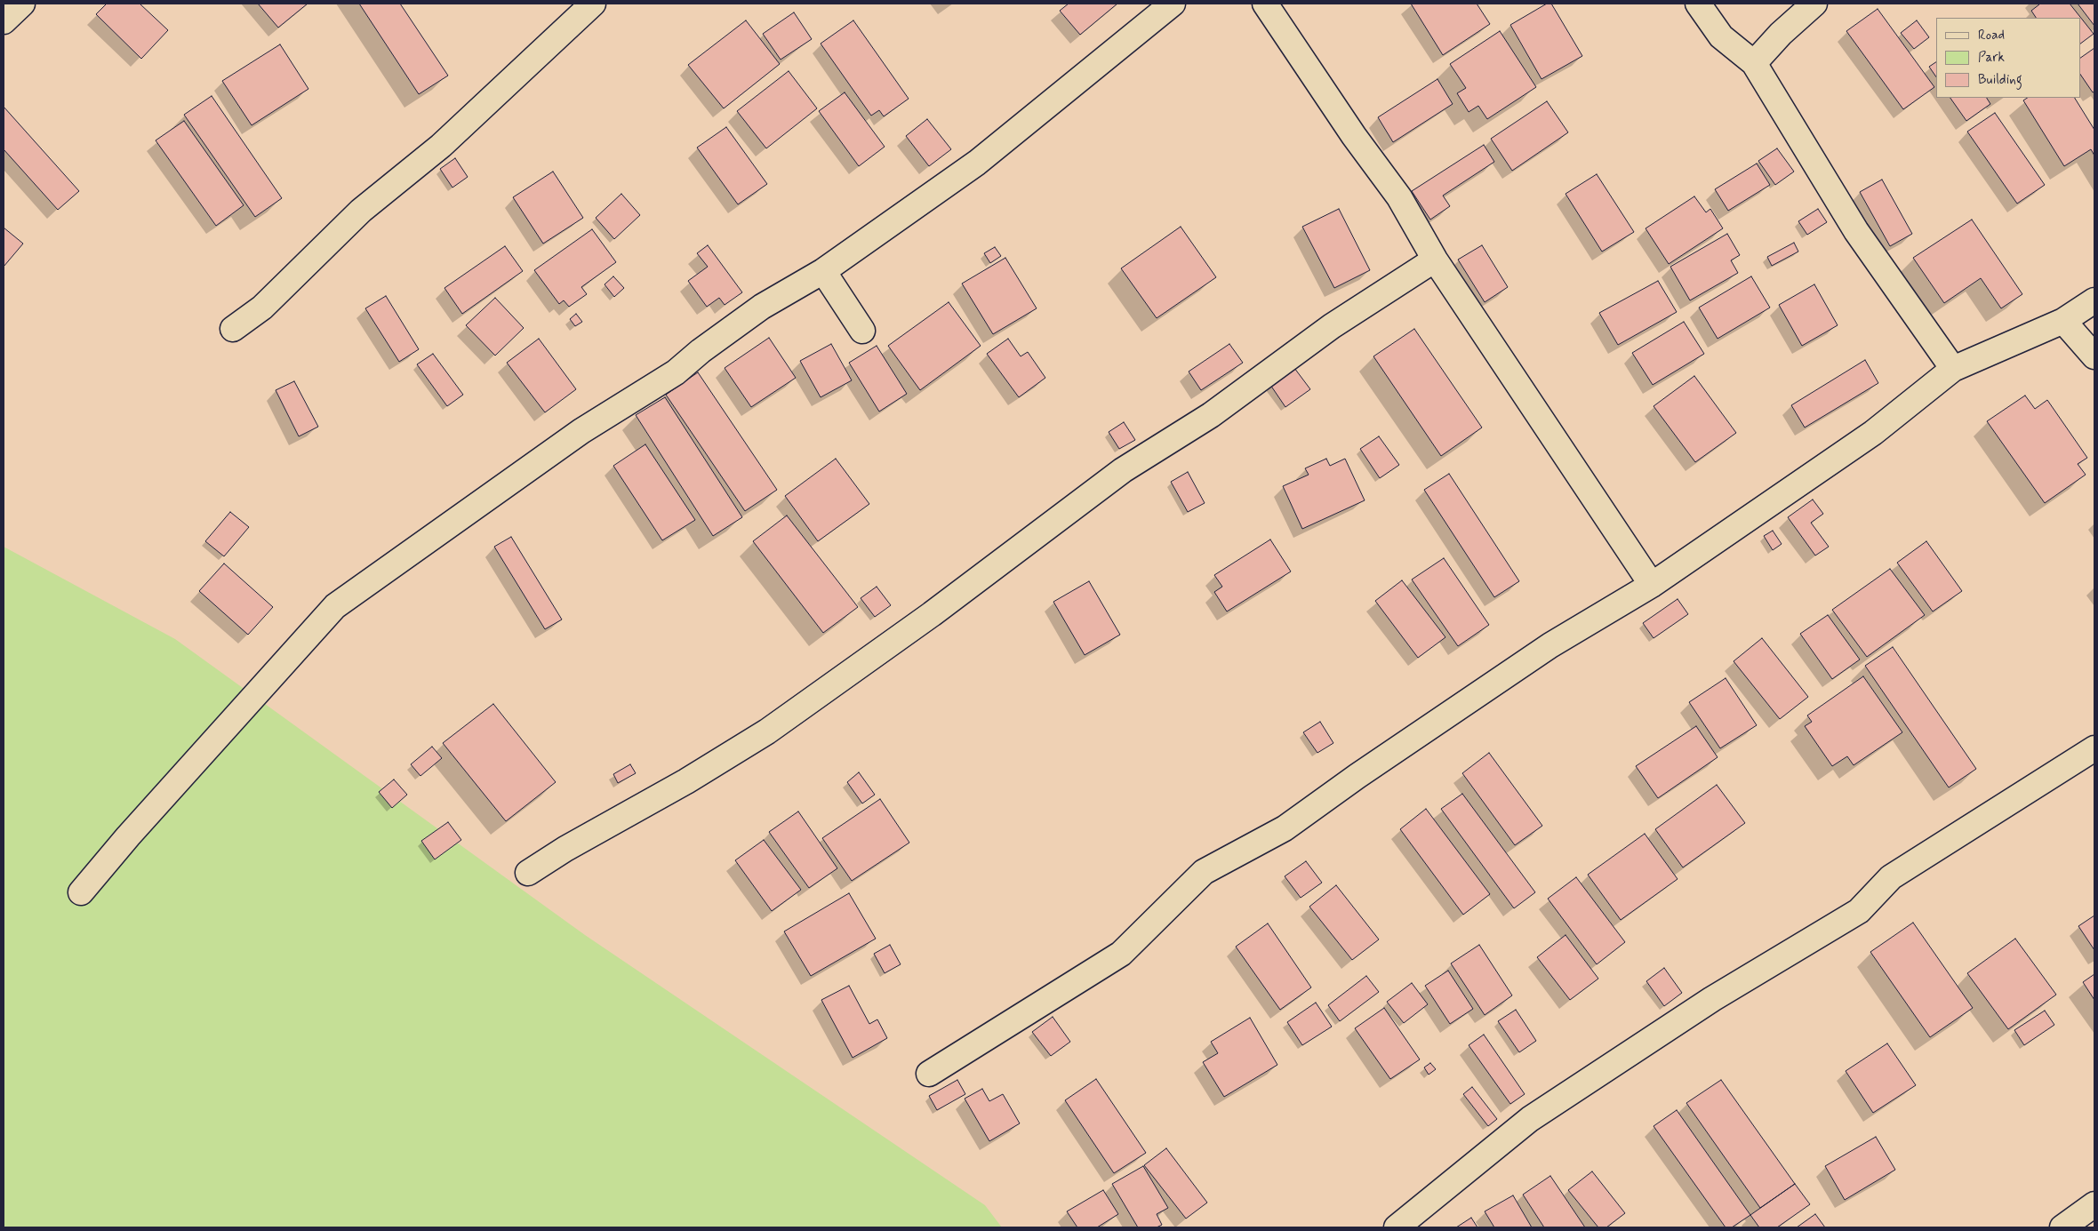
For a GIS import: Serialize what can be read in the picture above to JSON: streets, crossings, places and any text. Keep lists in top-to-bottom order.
{
  "legend": ["Road", "Park", "Building"]
}
